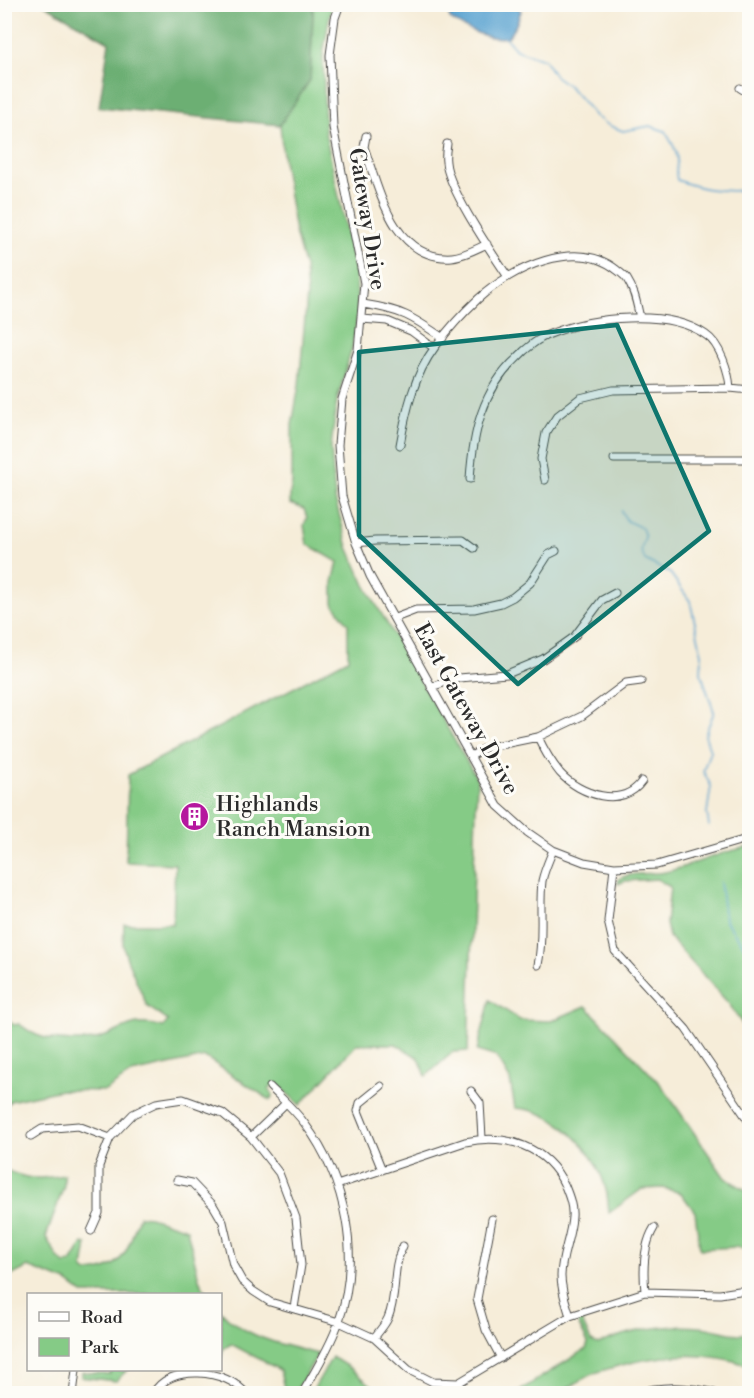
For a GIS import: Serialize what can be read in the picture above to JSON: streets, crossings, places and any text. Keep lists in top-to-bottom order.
{
  "streets": {
    "street": ["Gateway Drive", "East Gateway Drive"]
  },
  "crossings": [
    ["Gateway Drive", "East Gateway Drive"]
  ],
  "places": {
    "building": ["Highlands Ranch Mansion"]
  },
  "legend": ["Road", "Park"]
}
